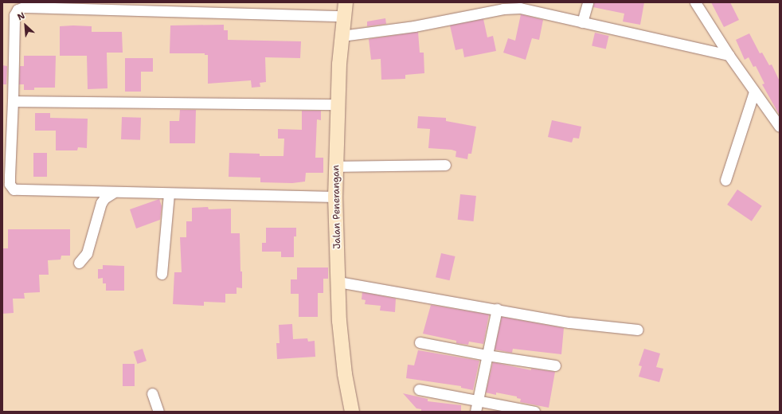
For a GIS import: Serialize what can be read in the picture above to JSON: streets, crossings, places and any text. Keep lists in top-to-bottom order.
{
  "streets": {
    "street": ["Jalan Penerangan"]
  },
  "north": "top left"
}
